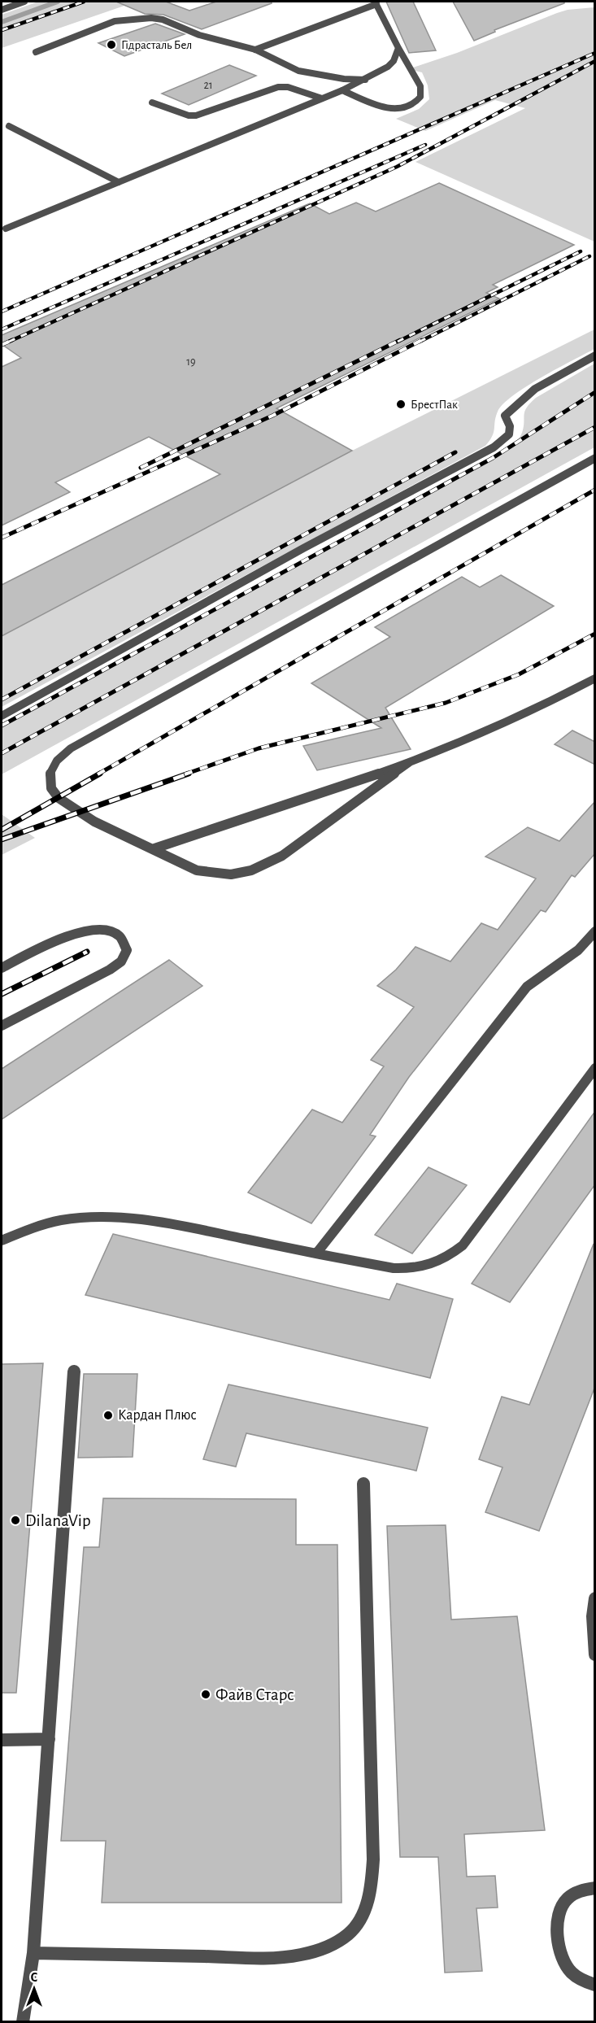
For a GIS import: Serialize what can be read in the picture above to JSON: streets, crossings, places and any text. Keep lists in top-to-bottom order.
{
  "places": [
    "Гідрасталь Бел",
    "БрестПак",
    "Кардан Плюс",
    "DilanaVip",
    "Файв Старс"
  ],
  "house_numbers": ["21", "19"],
  "north": "top"
}
